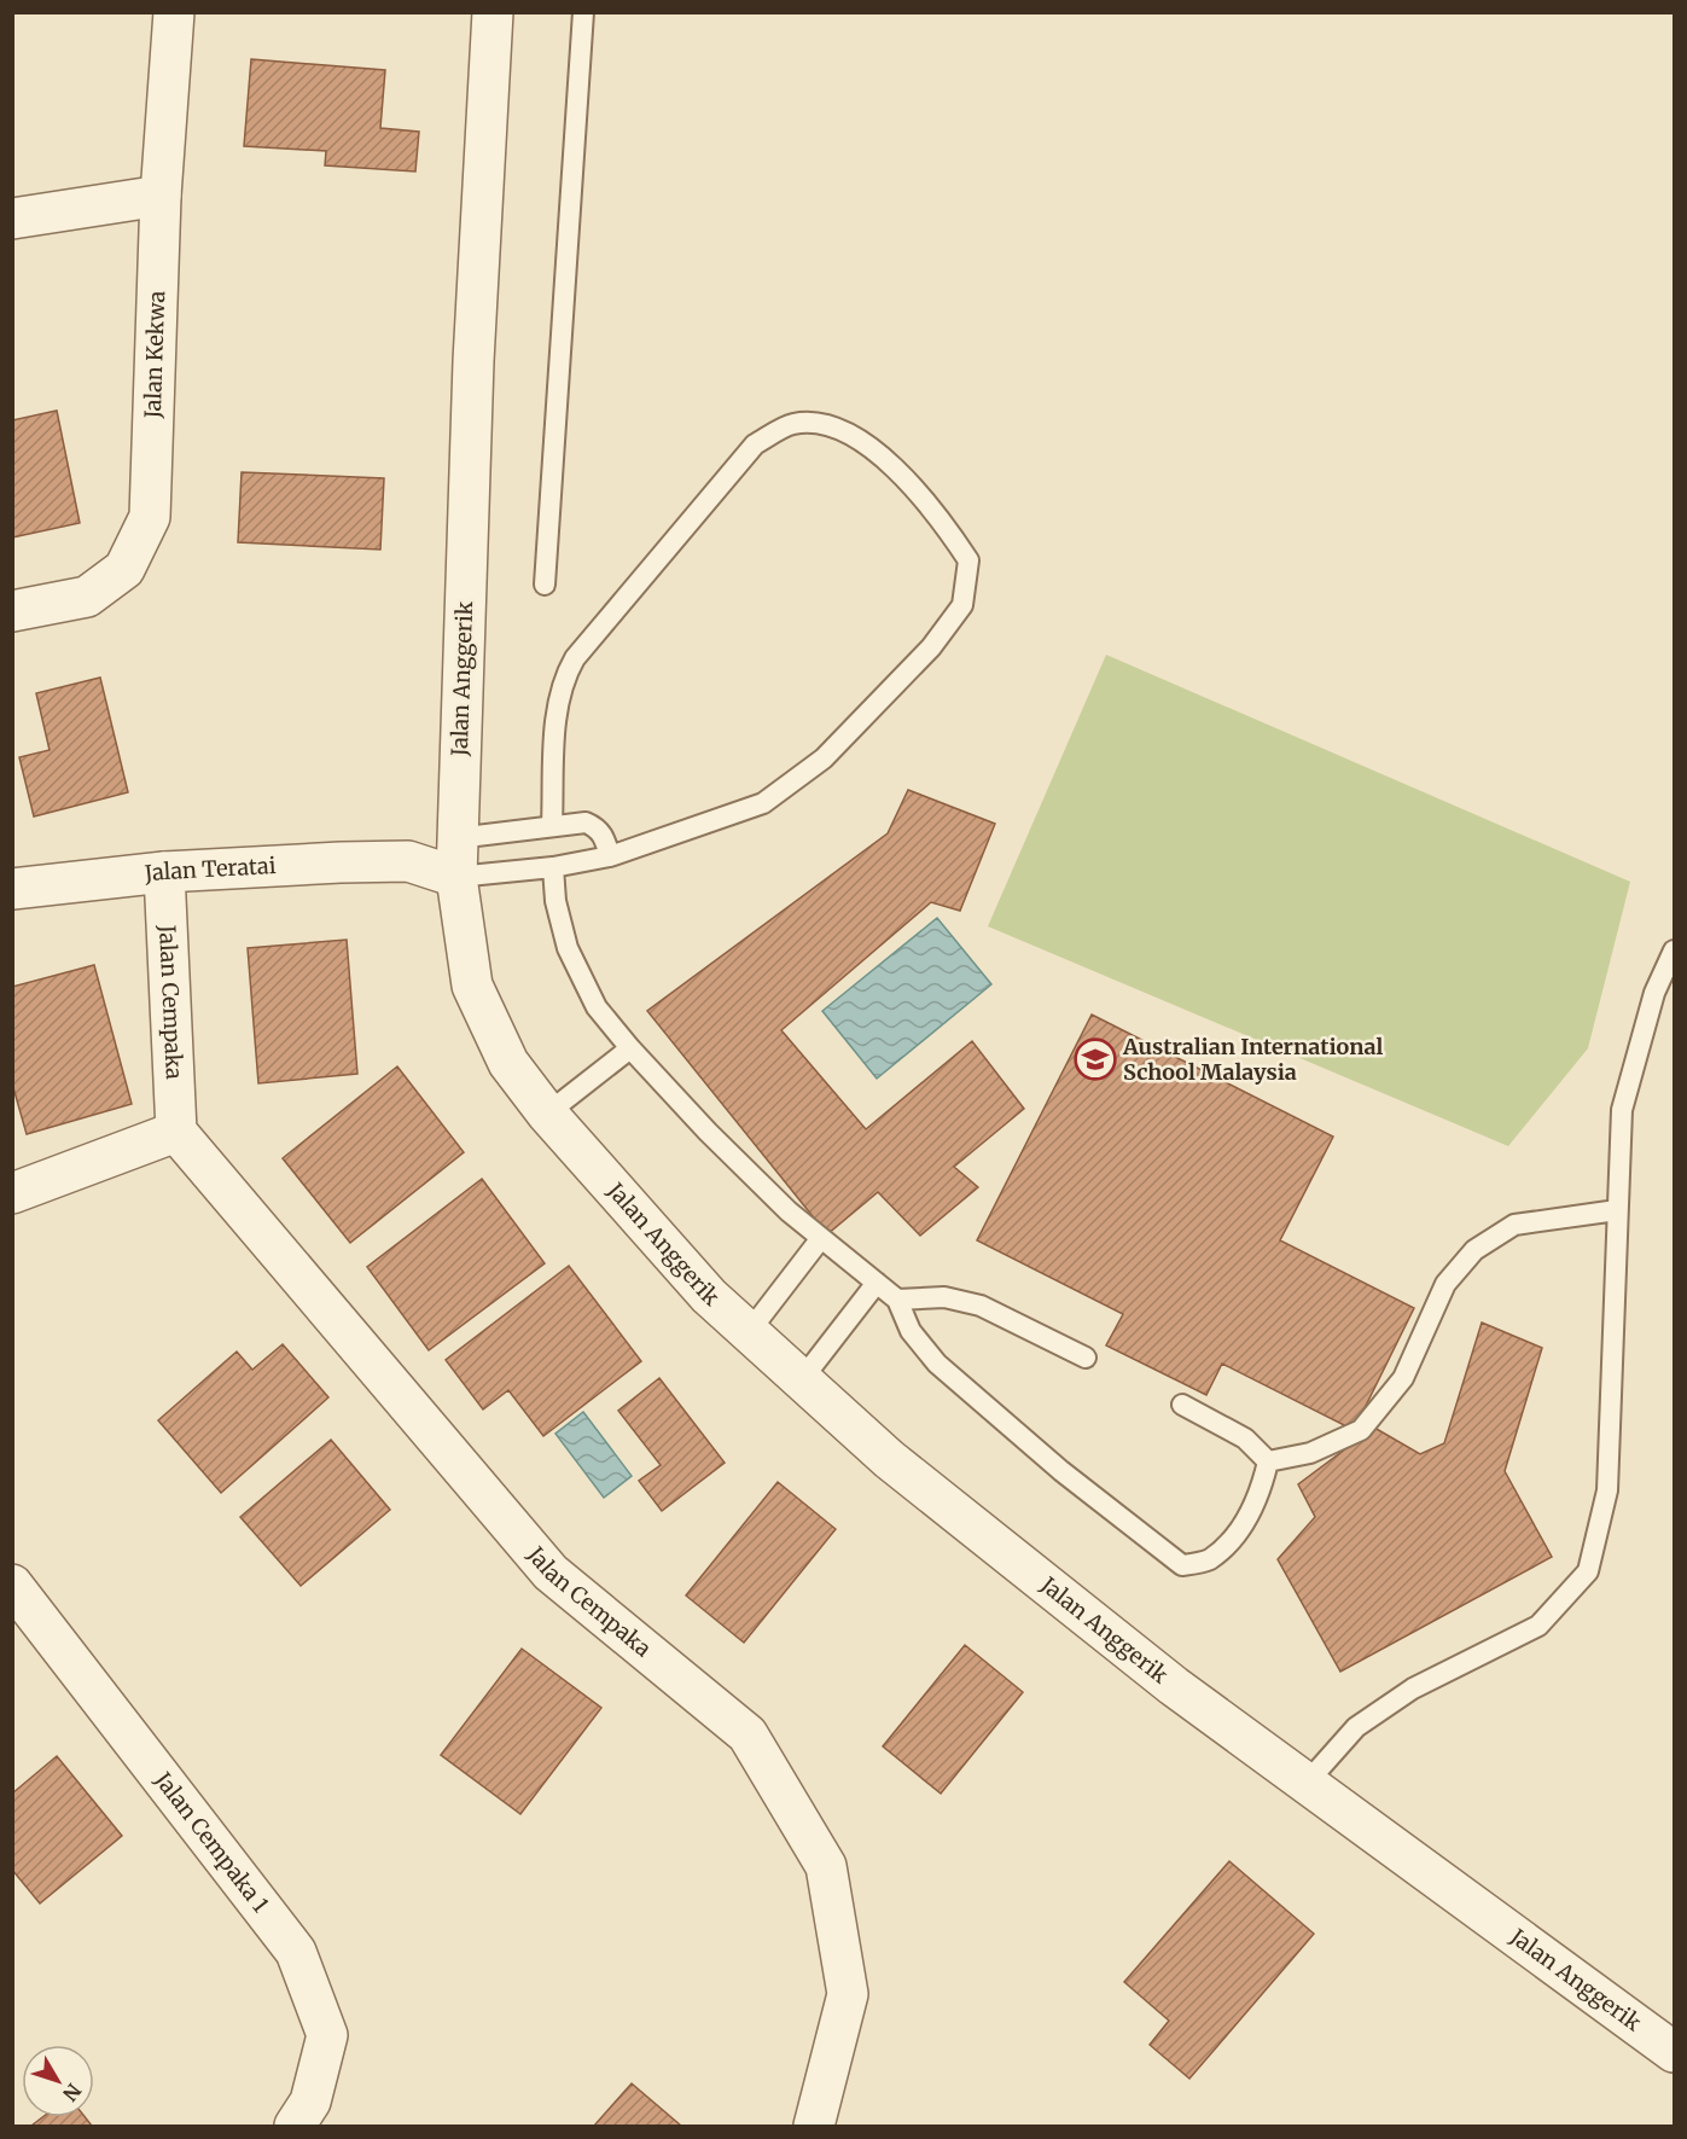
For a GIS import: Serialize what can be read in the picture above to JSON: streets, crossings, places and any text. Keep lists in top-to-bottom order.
{
  "streets": {
    "street": [
      "Jalan Kekwa",
      "Jalan Anggerik",
      "Jalan Teratai",
      "Jalan Cempaka",
      "Jalan Cempaka 1"
    ]
  },
  "crossings": [
    ["Jalan Anggerik", "Jalan Teratai"],
    ["Jalan Teratai", "Jalan Cempaka"]
  ],
  "places": {
    "school or university": ["Australian International School Malaysia"]
  },
  "north": "bottom right"
}
